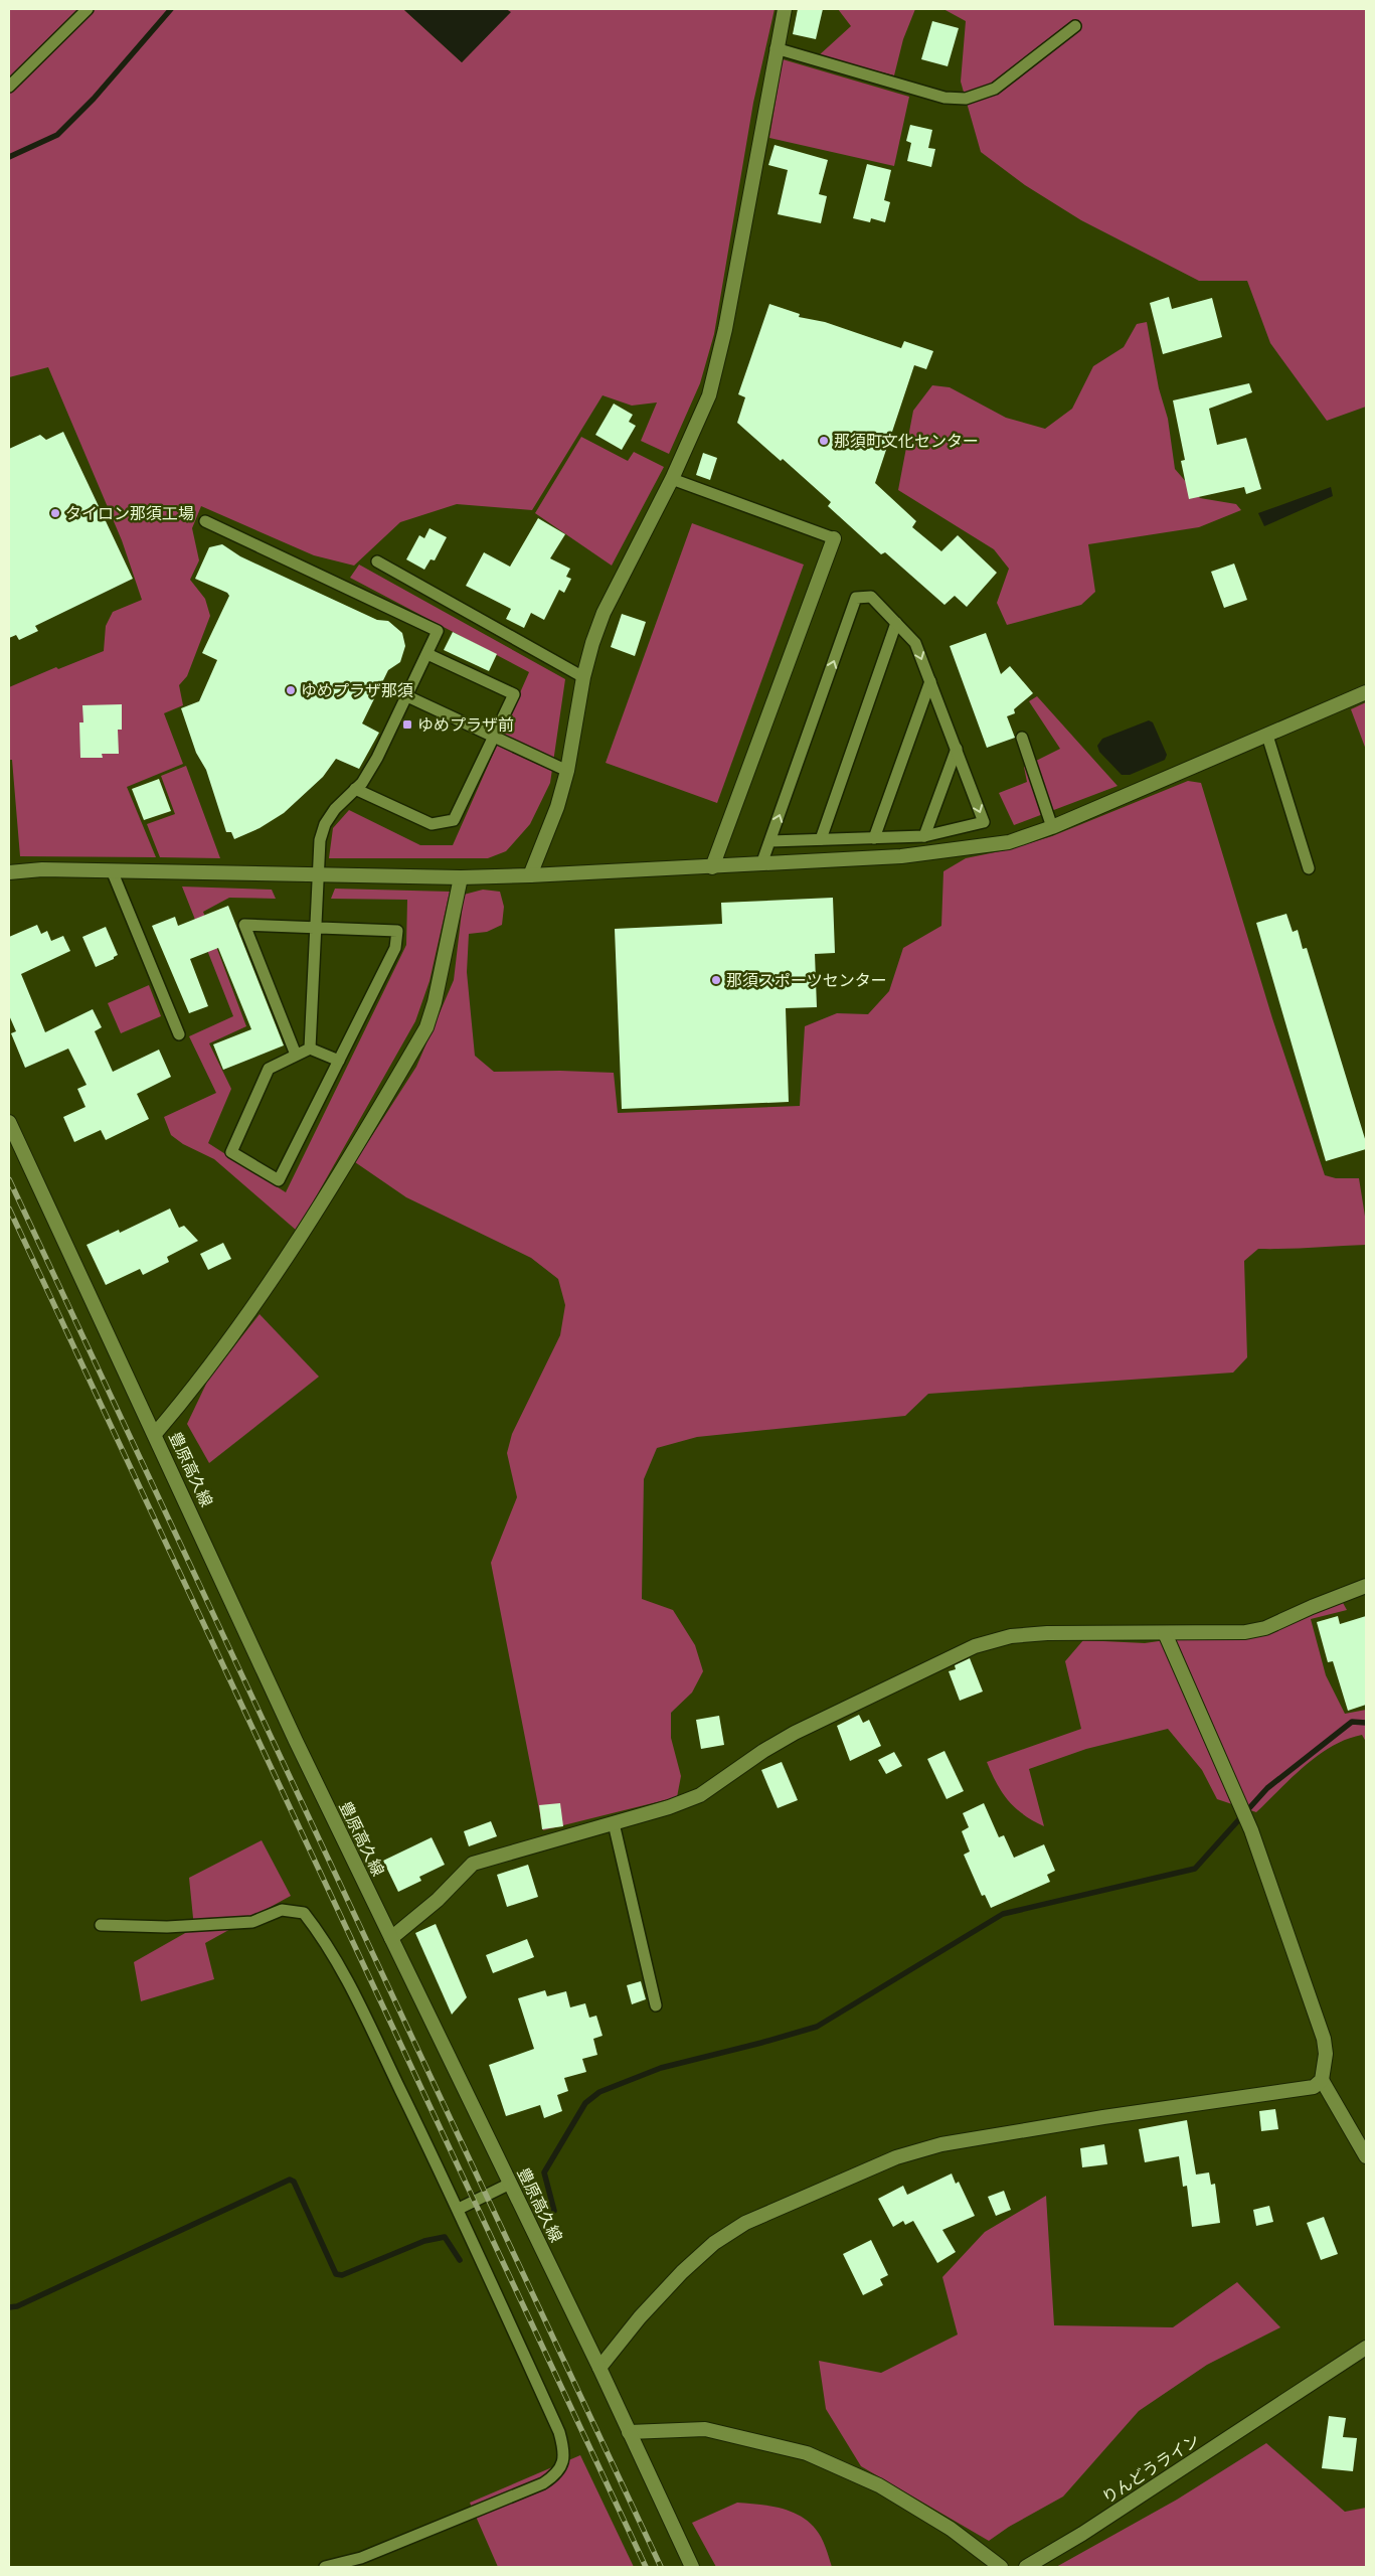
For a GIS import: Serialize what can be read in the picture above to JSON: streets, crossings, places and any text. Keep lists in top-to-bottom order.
{
  "streets": {
    "street": ["豊原高久線", "りんどうライン"]
  },
  "places": {
    "other": [
      "那須町文化センター",
      "タイロン那須工場",
      "ゆめプラザ那須",
      "那須スポーツセンター"
    ],
    "transit": ["ゆめプラザ前"]
  }
}
